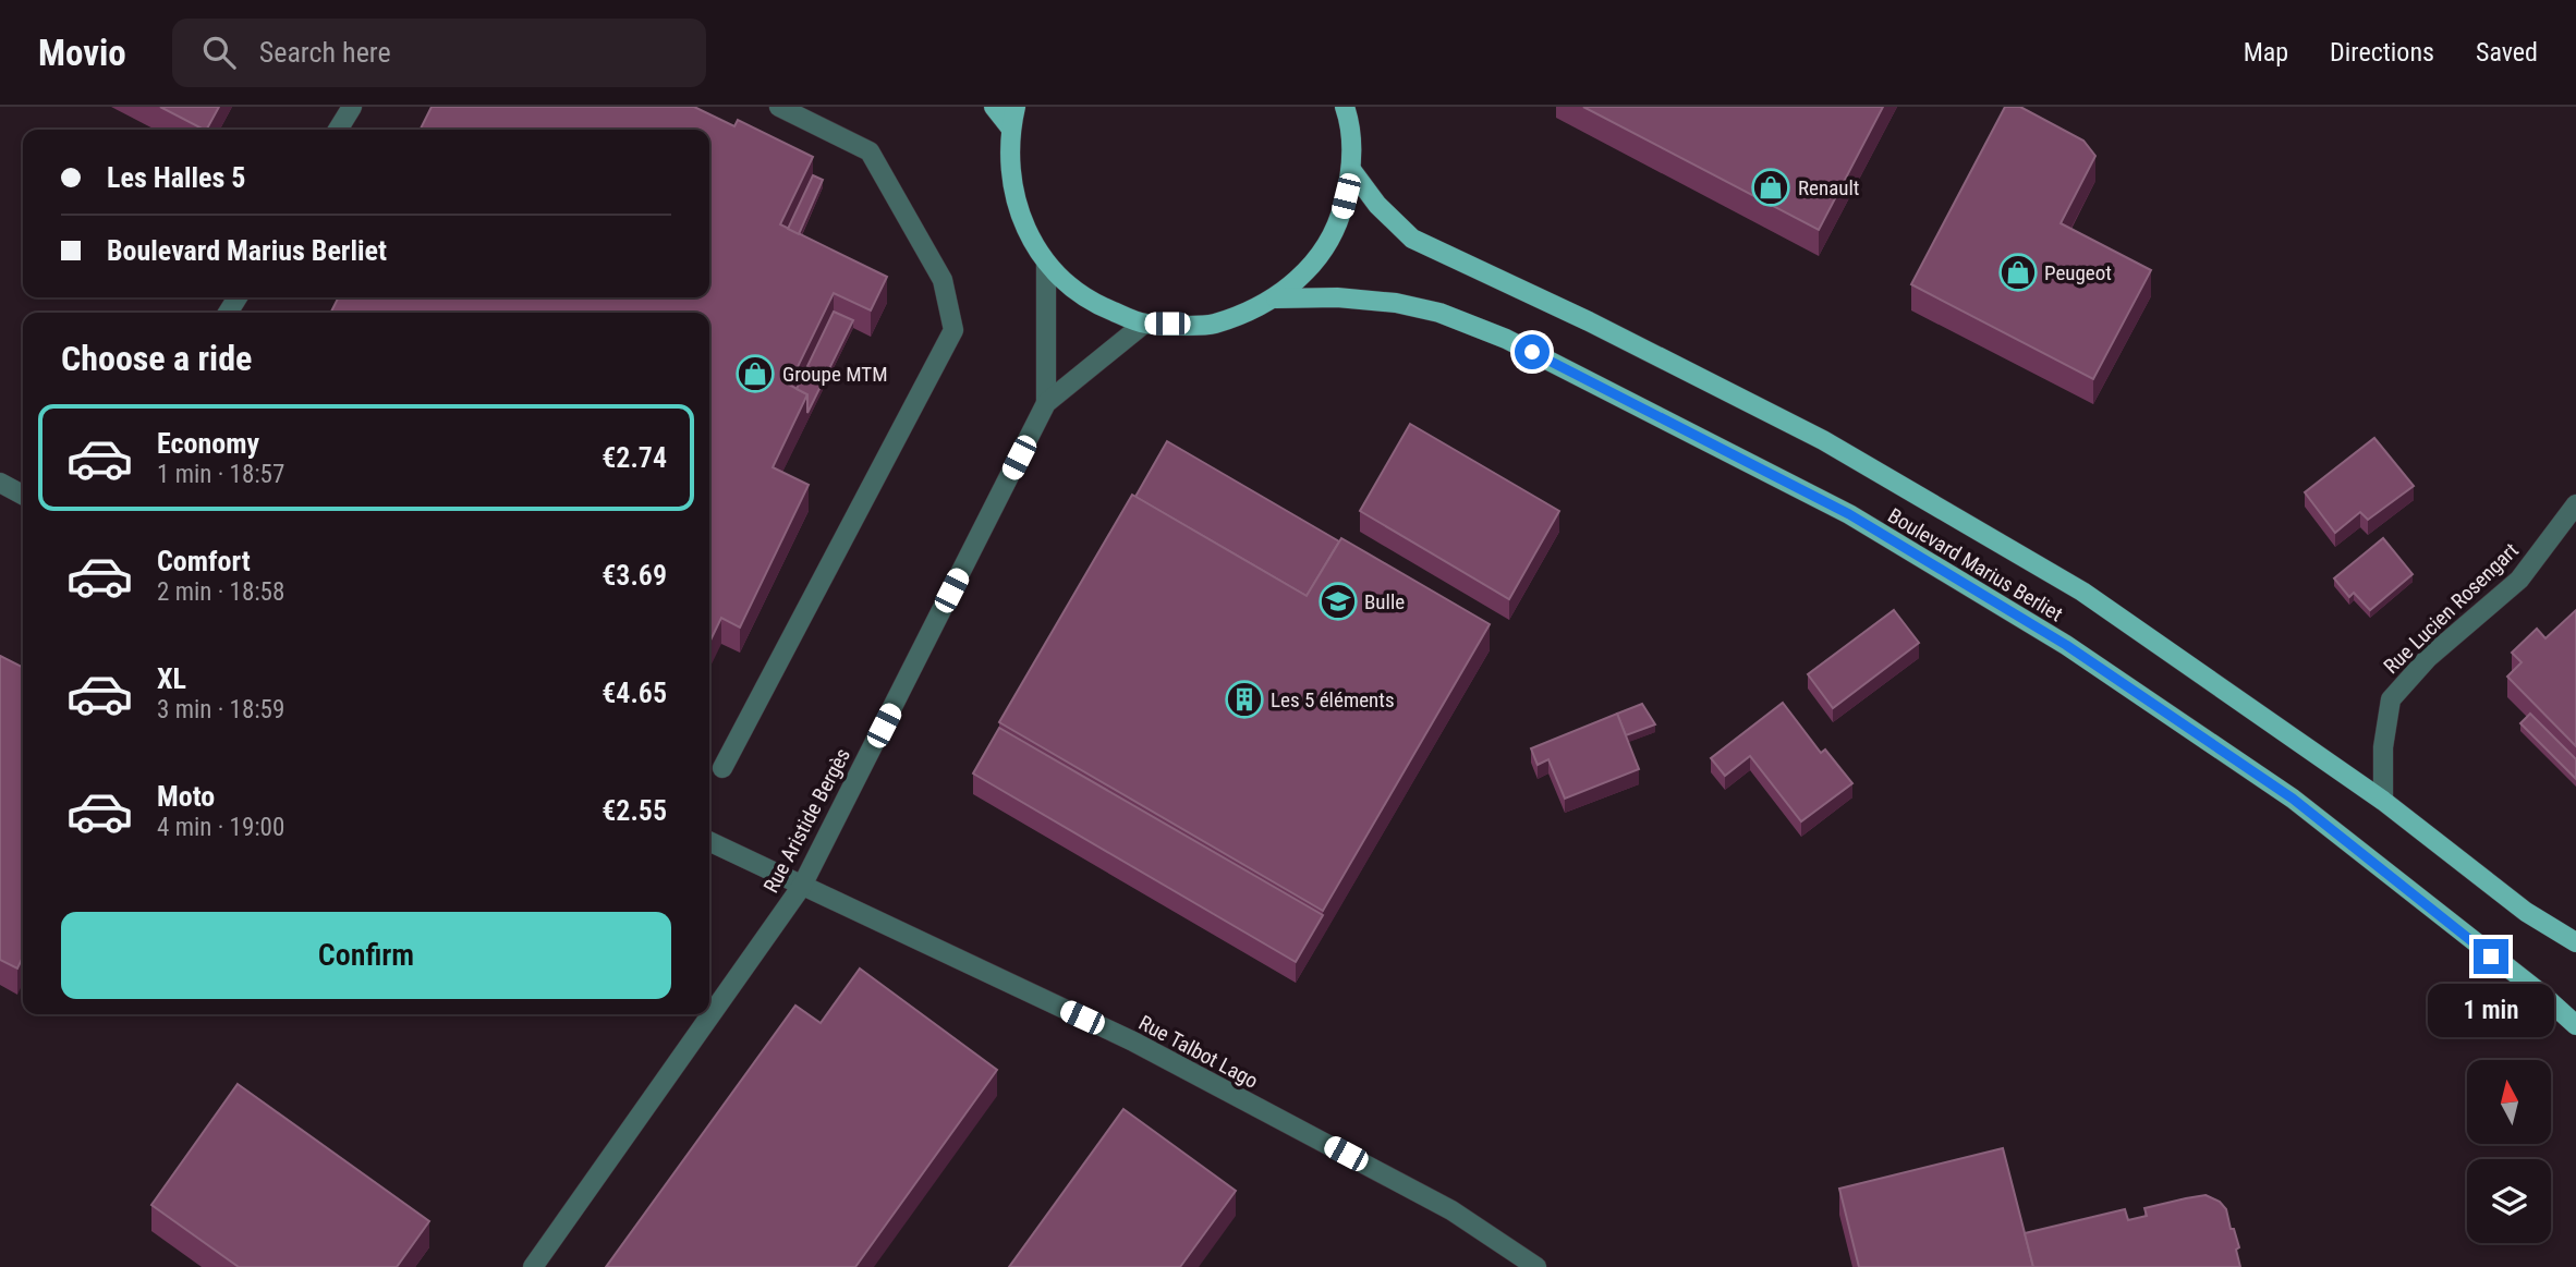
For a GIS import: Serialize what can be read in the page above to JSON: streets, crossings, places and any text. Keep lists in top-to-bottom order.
{
  "streets": {
    "main road": ["Boulevard Marius Berliet"],
    "street": ["Rue Lucien Rosengart", "Rue Aristide Bergès", "Rue Talbot Lago"]
  },
  "crossings": [
    ["Boulevard Marius Berliet", "Rue Lucien Rosengart"],
    ["Rue Aristide Bergès", "Rue Talbot Lago"]
  ],
  "places": {
    "shop": ["Renault", "Peugeot", "Groupe MTM"],
    "school or university": ["Bulle"],
    "building": ["Les 5 éléments"]
  },
  "north": "top",
  "page": {
    "header": "Movio",
    "search": "Search here",
    "nav": ["Map", "Directions", "Saved"],
    "banner": ["Les Halles 5", "Boulevard Marius Berliet"],
    "heading": "Choose a ride",
    "list": [
      {
        "name": "Economy",
        "note": "1 min · 18:57",
        "value": "€2.74"
      },
      {
        "name": "Comfort",
        "note": "2 min · 18:58",
        "value": "€3.69"
      },
      {
        "name": "XL",
        "note": "3 min · 18:59",
        "value": "€4.65"
      },
      {
        "name": "Moto",
        "note": "4 min · 19:00",
        "value": "€2.55"
      }
    ],
    "buttons": "Confirm",
    "bubble": "1 min"
  }
}
